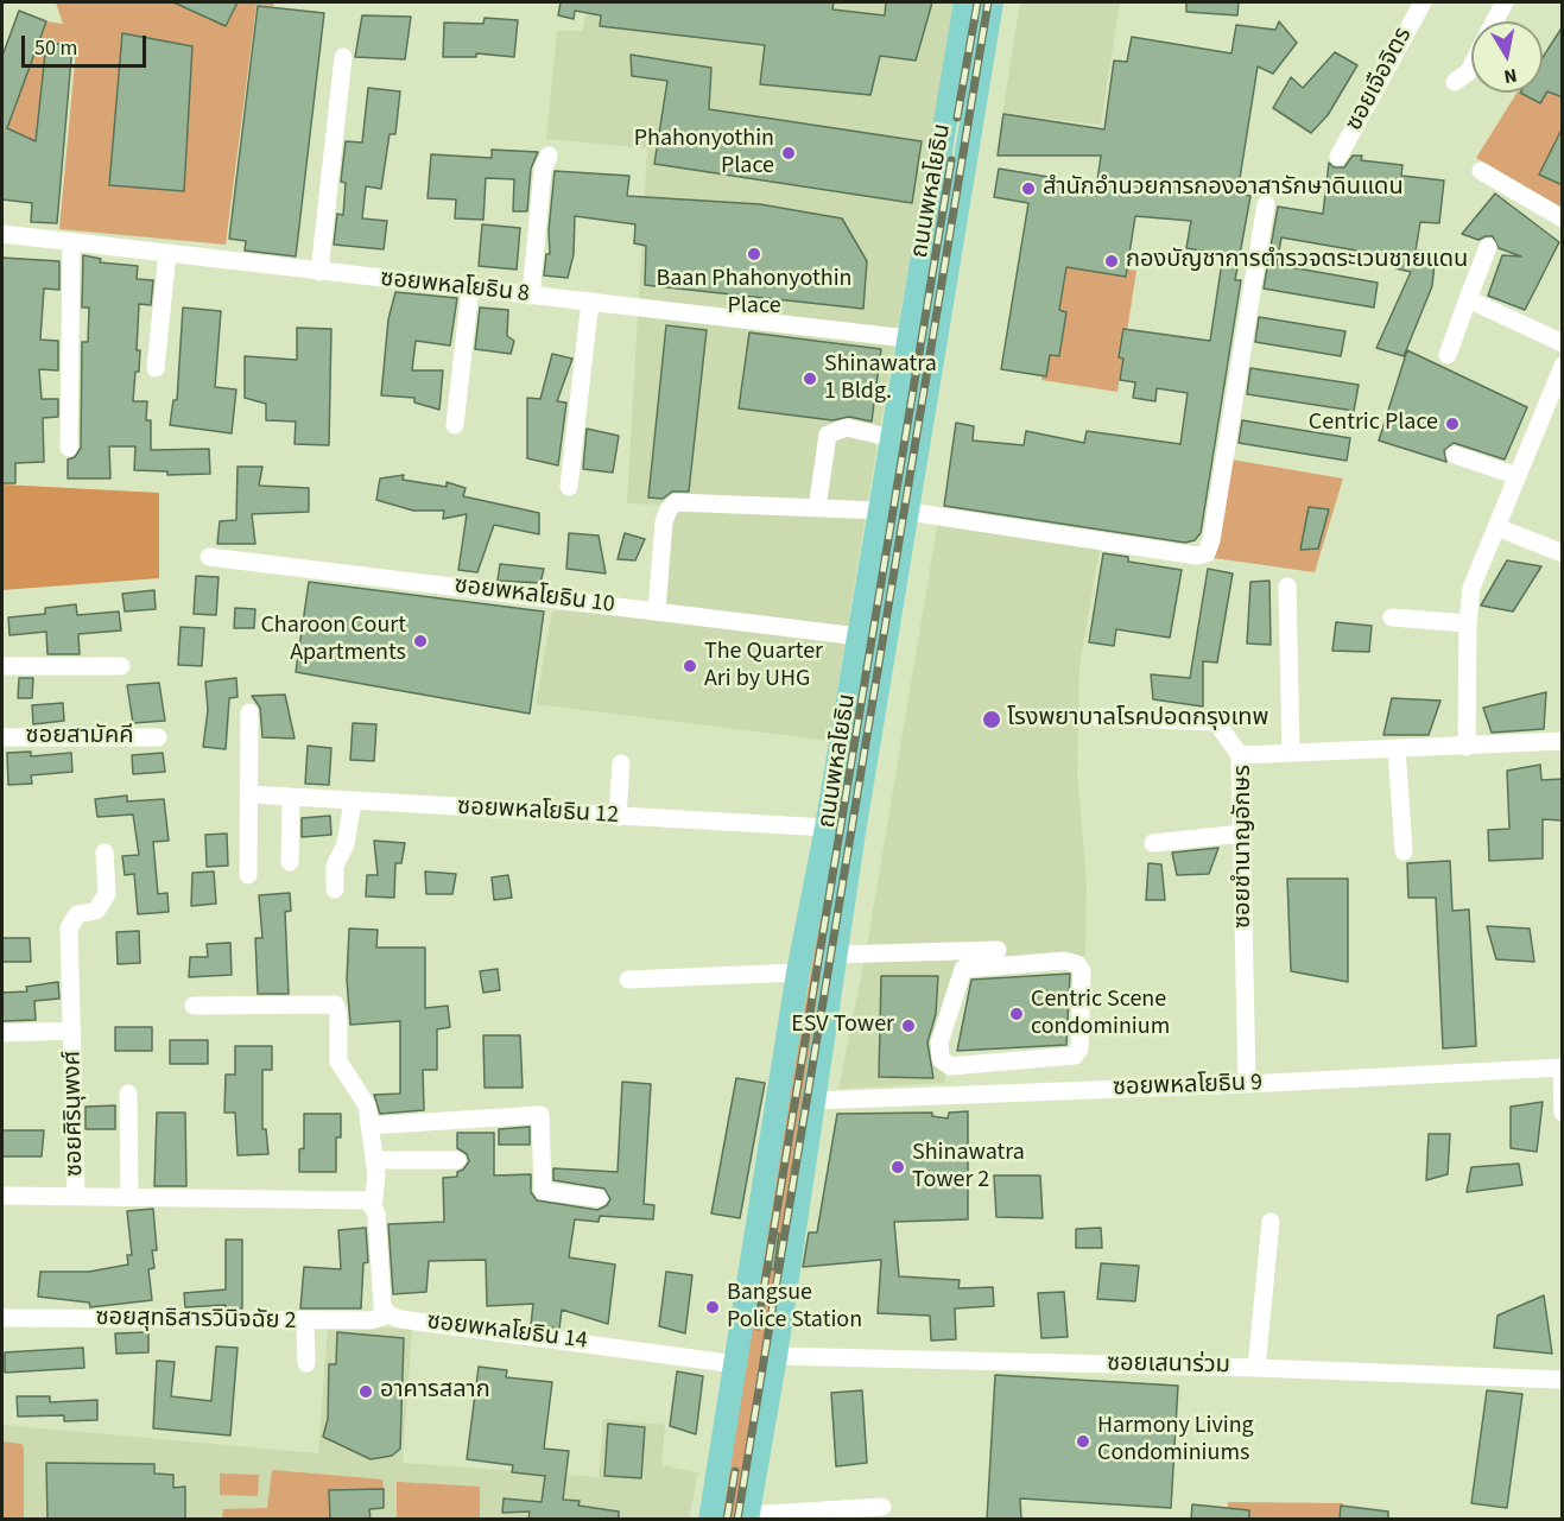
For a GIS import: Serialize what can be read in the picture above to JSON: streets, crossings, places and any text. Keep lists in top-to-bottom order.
{
  "streets": {
    "main road": ["ถนนพหลโยธิน"],
    "street": [
      "ซอยเจือจิตร",
      "ซอยพหลโยธิน 8",
      "ซอยพหลโยธิน 10",
      "ซอยสามัคคี",
      "ซอยพหลโยธิน 12",
      "ซอยชำนาญอักษร",
      "ซอยพหลโยธิน 9",
      "ซอยศิรินุพงศ์",
      "ซอยสุทธิสารวินิจฉัย 2",
      "ซอยพหลโยธิน 14",
      "ซอยเสนาร่วม"
    ]
  },
  "crossings": [
    ["ถนนพหลโยธิน", "ซอยพหลโยธิน 8"],
    ["ถนนพหลโยธิน", "ซอยพหลโยธิน 10"],
    ["ถนนพหลโยธิน", "ซอยพหลโยธิน 12"],
    ["ถนนพหลโยธิน", "ซอยพหลโยธิน 9"],
    ["ถนนพหลโยธิน", "ซอยพหลโยธิน 14"],
    ["ถนนพหลโยธิน", "ซอยเสนาร่วม"],
    ["ซอยชำนาญอักษร", "ซอยพหลโยธิน 9"],
    ["ซอยสุทธิสารวินิจฉัย 2", "ซอยพหลโยธิน 14"]
  ],
  "places": [
    "Phahonyothin Place",
    "สำนักอำนวยการกองอาสารักษาดินแดน",
    "Baan Phahonyothin Place",
    "กองบัญชาการตำรวจตระเวนชายแดน",
    "Shinawatra 1 Bldg.",
    "Centric Place",
    "Charoon Court Apartments",
    "The Quarter Ari by UHG",
    "โรงพยาบาลโรคปอดกรุงเทพ",
    "Centric Scene condominium",
    "ESV Tower",
    "Shinawatra Tower 2",
    "Bangsue Police Station",
    "อาคารสลาก",
    "Harmony Living Condominiums"
  ],
  "scale_bar": "50 m",
  "north": "bottom"
}
